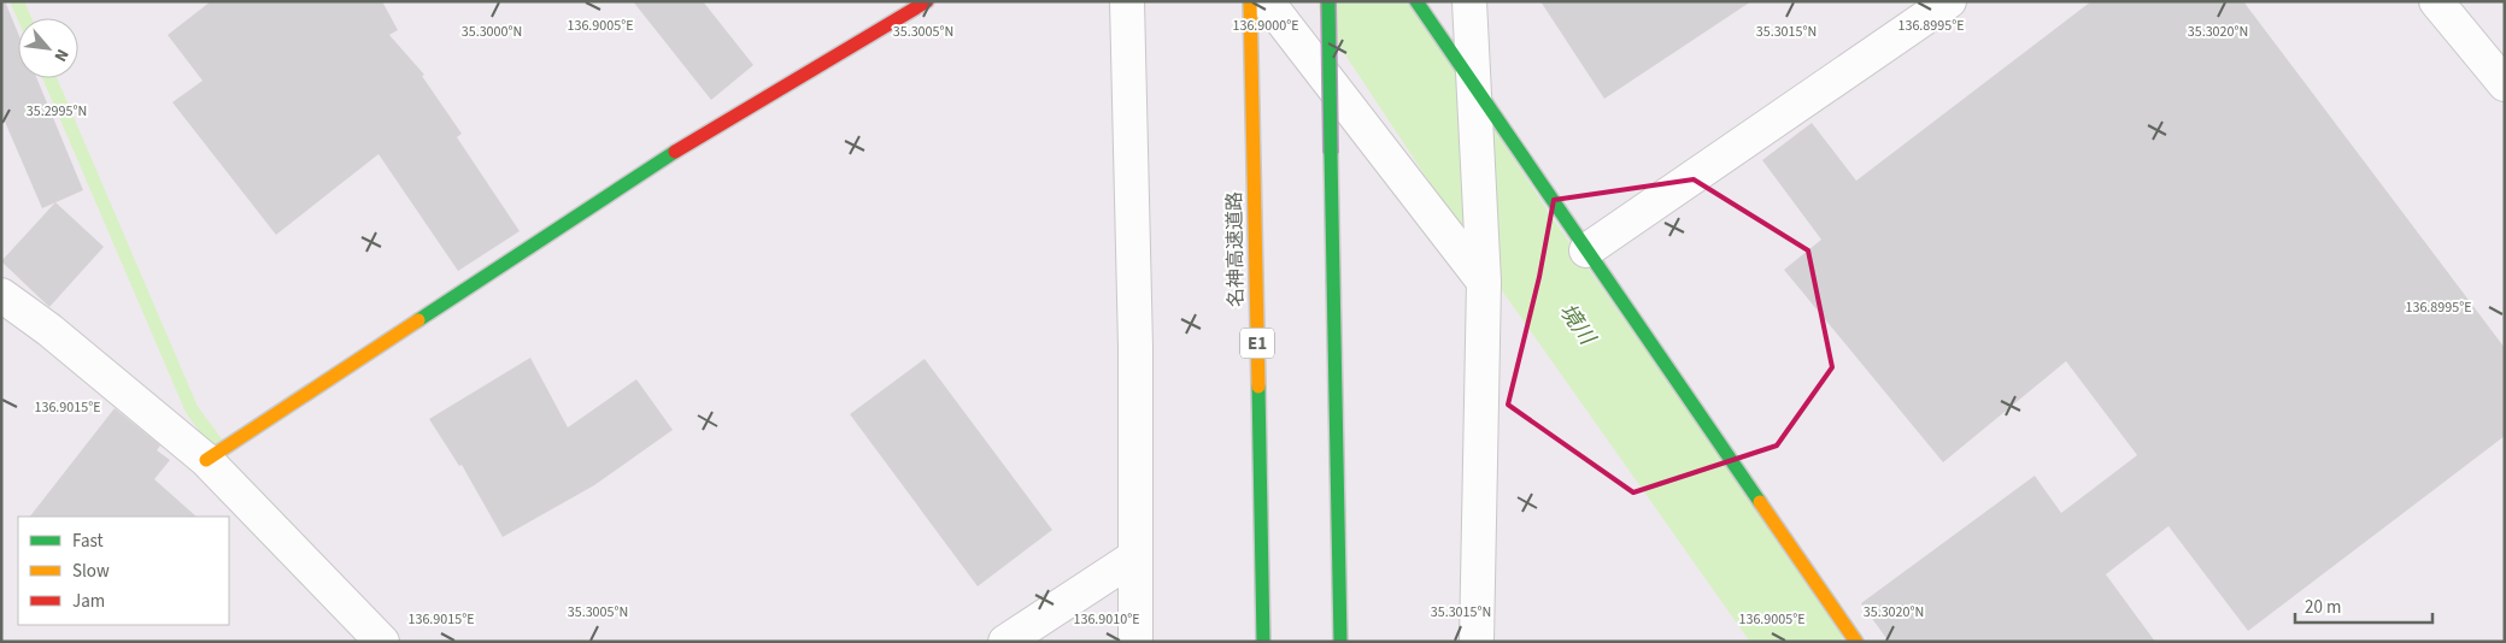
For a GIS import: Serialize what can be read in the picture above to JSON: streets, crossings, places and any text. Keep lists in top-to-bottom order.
{
  "streets": {
    "main road": ["名神高速道路", "E1"]
  },
  "water": ["境川"],
  "legend": ["Fast", "Slow", "Jam"],
  "scale_bar": "20 m",
  "north": "bottom right",
  "coordinates": [
    "136.9005°E",
    "136.9000°E",
    "136.8995°E",
    "35.3000°N",
    "35.3005°N",
    "35.3015°N",
    "35.3020°N",
    "35.2995°N",
    "136.9015°E",
    "136.9010°E"
  ]
}
